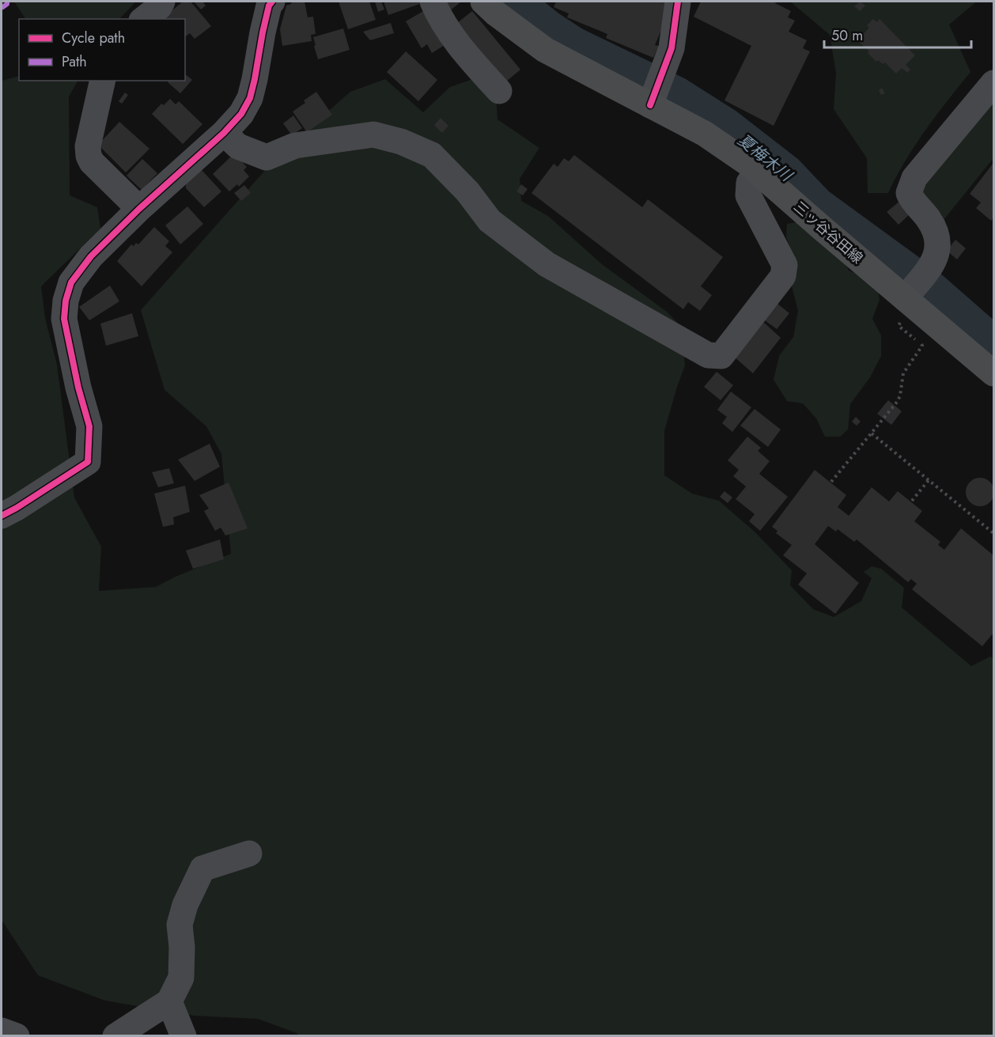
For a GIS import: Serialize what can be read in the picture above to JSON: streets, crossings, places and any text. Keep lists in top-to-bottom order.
{
  "streets": {
    "main road": ["三ッ谷谷田線"]
  },
  "water": ["夏梅木川"],
  "legend": ["Cycle path", "Path"],
  "scale_bar": "50 m"
}
